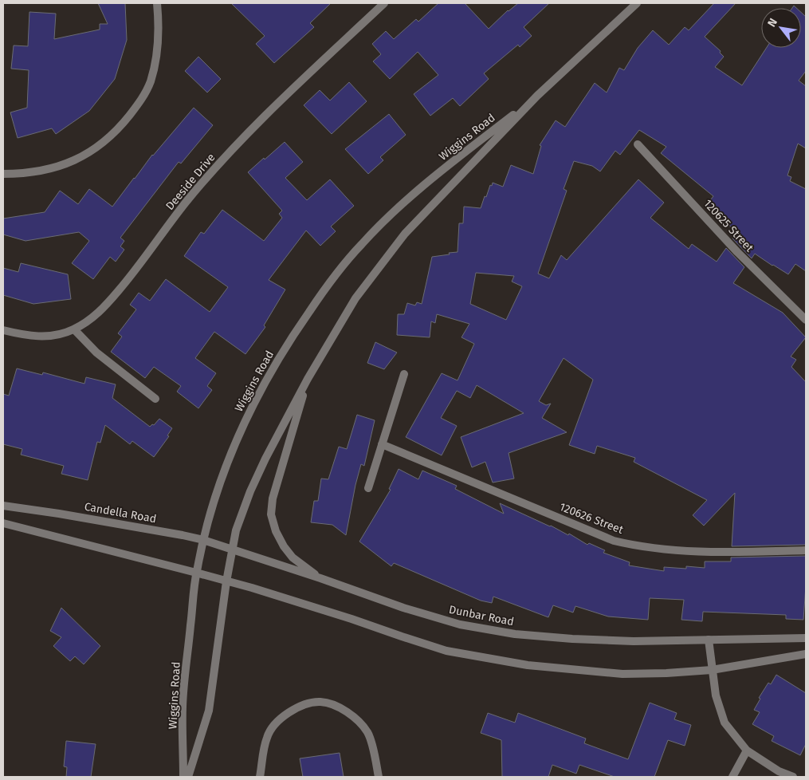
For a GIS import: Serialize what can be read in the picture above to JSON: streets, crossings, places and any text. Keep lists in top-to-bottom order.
{
  "streets": {
    "street": [
      "Wiggins Road",
      "Deeside Drive",
      "120625 Street",
      "Candella Road",
      "120626 Street",
      "Dunbar Road"
    ]
  },
  "crossings": [
    ["Wiggins Road", "Candella Road"],
    ["Wiggins Road", "Dunbar Road"],
    ["Candella Road", "Dunbar Road"]
  ],
  "north": "top left"
}
